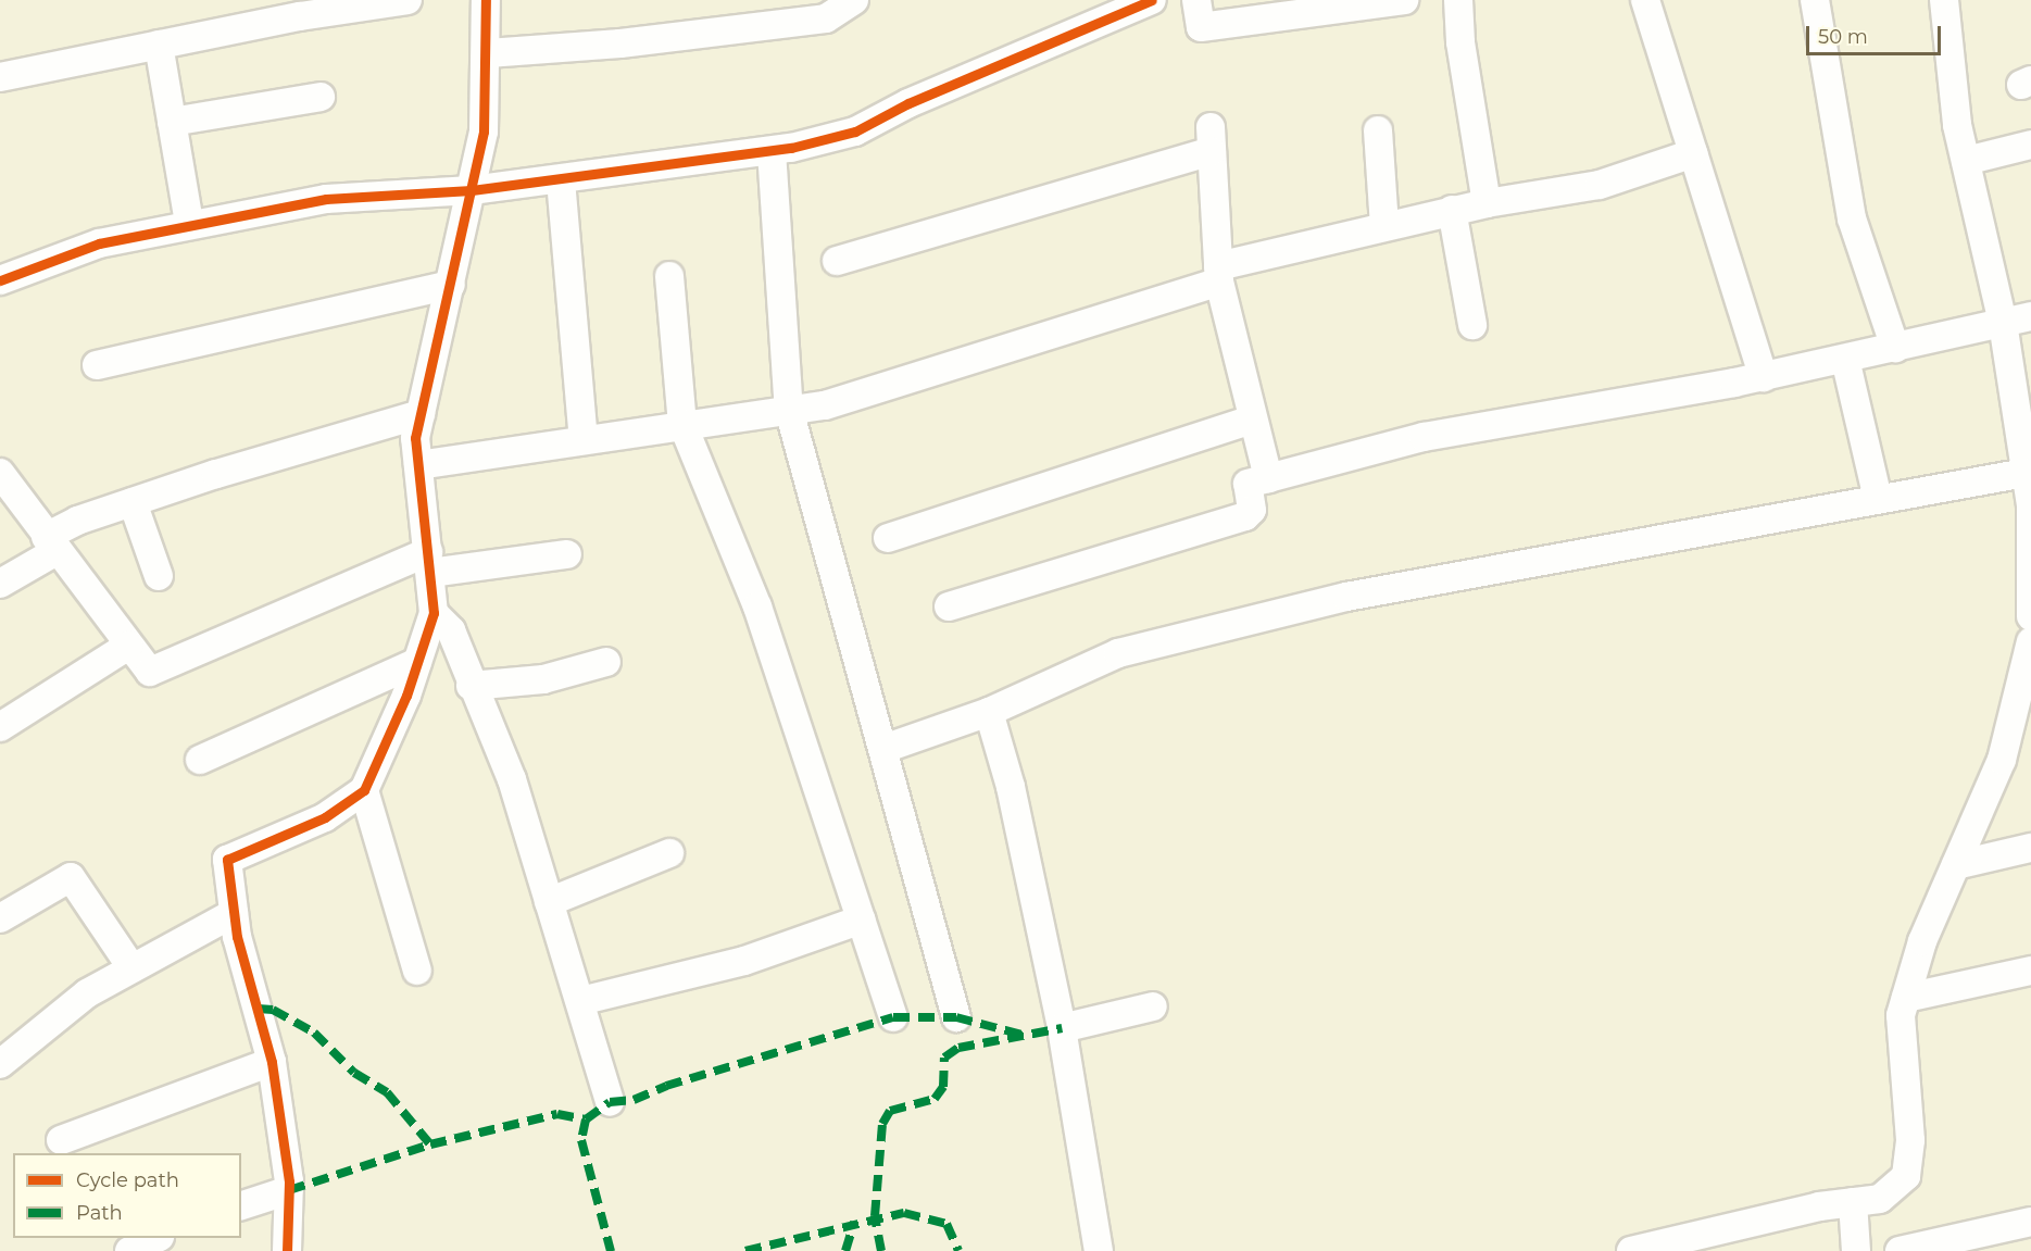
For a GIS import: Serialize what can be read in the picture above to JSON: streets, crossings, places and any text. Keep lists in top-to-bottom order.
{
  "legend": ["Cycle path", "Path"],
  "scale_bar": "50 m"
}
